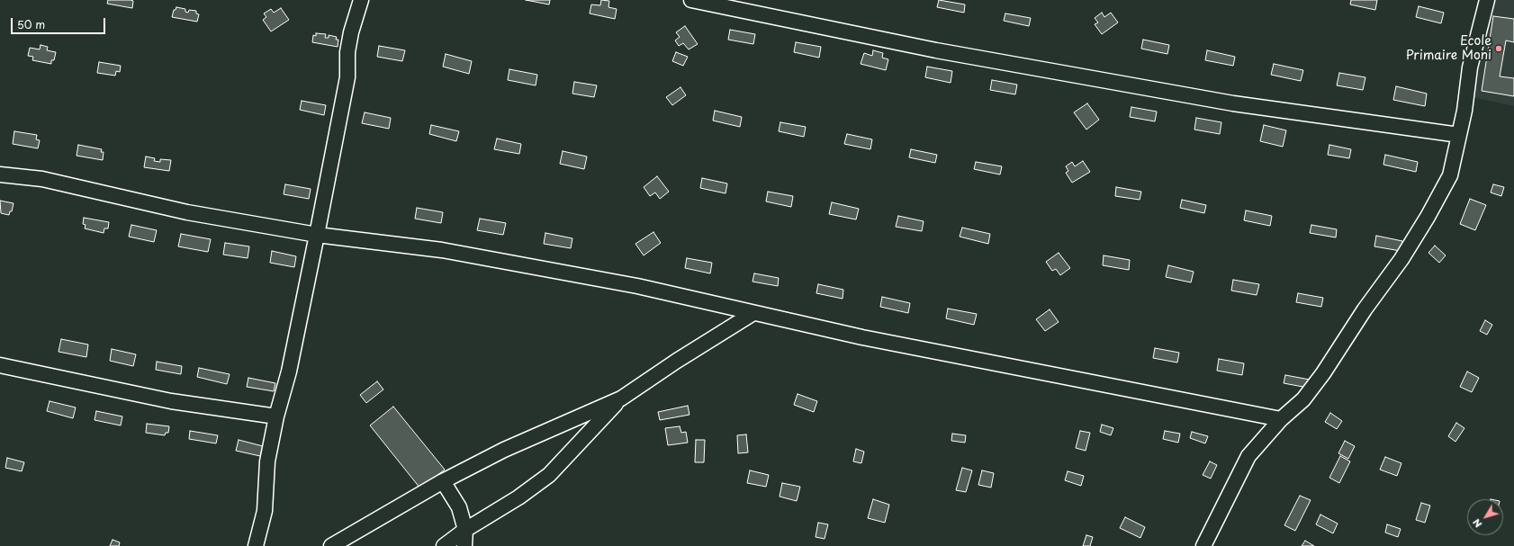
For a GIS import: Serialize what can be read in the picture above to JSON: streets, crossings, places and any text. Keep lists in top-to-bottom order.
{
  "places": ["Ecole Primaire Moni"],
  "scale_bar": "50 m",
  "north": "bottom left"
}
